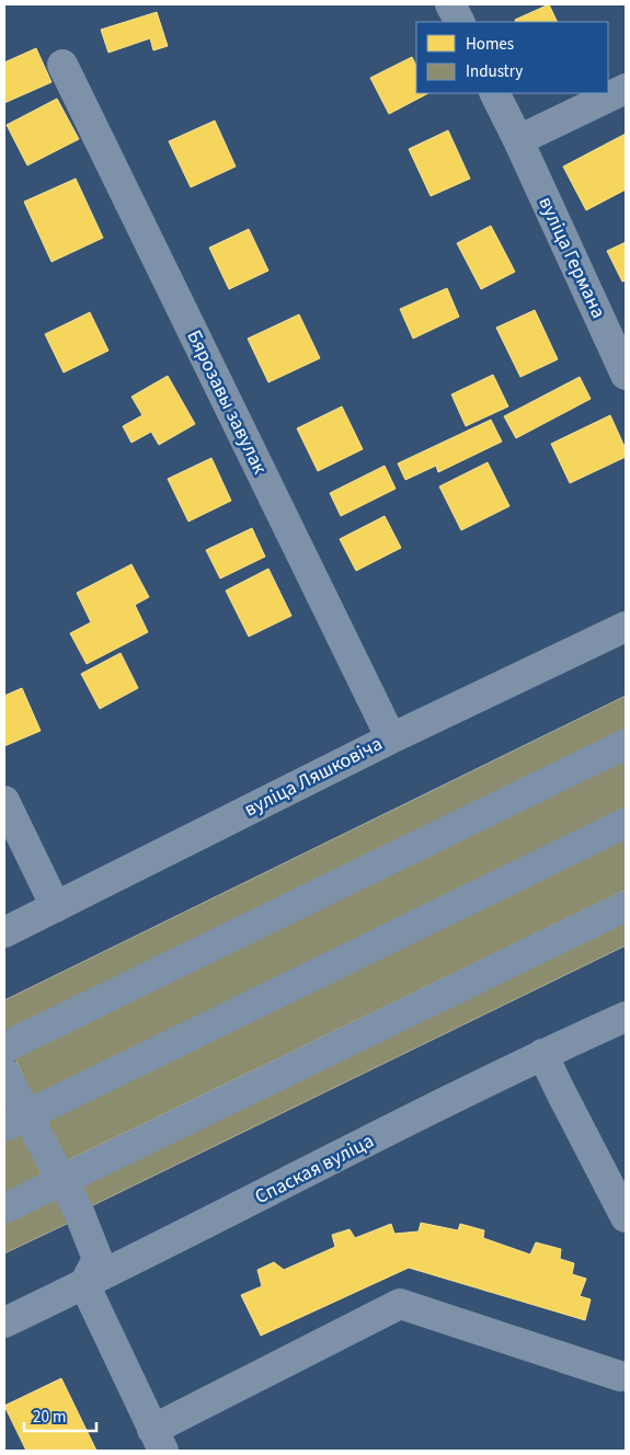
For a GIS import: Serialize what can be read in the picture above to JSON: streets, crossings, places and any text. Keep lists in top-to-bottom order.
{
  "streets": {
    "street": [
      "вуліца Германа",
      "Бярозавы завулак",
      "вуліца Ляшковіча",
      "Спаская вуліца"
    ]
  },
  "crossings": [
    ["Бярозавы завулак", "вуліца Ляшковіча"]
  ],
  "legend": ["Homes", "Industry"],
  "scale_bar": "20 m"
}
